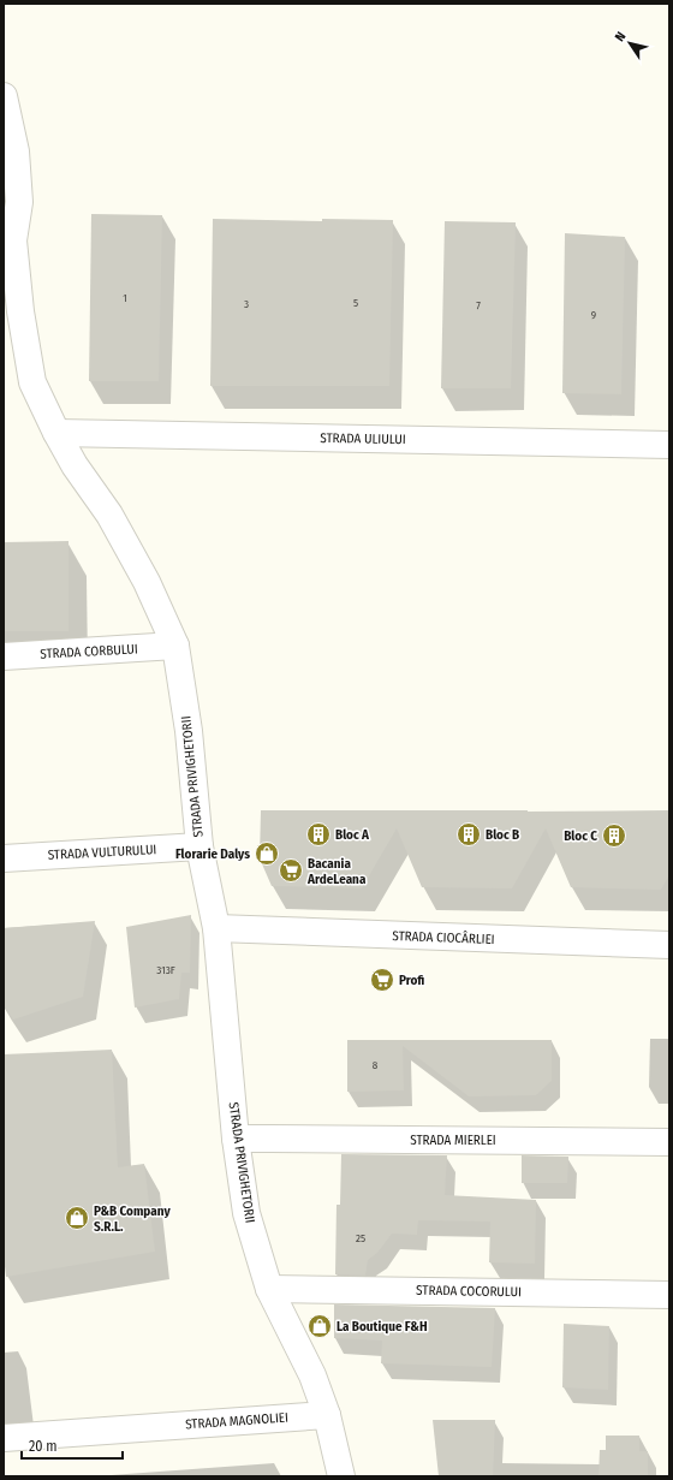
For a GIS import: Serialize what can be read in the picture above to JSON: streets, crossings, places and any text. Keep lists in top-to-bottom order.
{
  "streets": {
    "street": [
      "STRADA ULIULUI",
      "STRADA CORBULUI",
      "STRADA PRIVIGHETORII",
      "STRADA VULTURULUI",
      "STRADA CIOCÂRLIEI",
      "STRADA MIERLEI",
      "STRADA COCORULUI",
      "STRADA MAGNOLIEI"
    ]
  },
  "crossings": [
    ["STRADA ULIULUI", "STRADA PRIVIGHETORII"],
    ["STRADA CORBULUI", "STRADA PRIVIGHETORII"],
    ["STRADA PRIVIGHETORII", "STRADA VULTURULUI"],
    ["STRADA PRIVIGHETORII", "STRADA CIOCÂRLIEI"],
    ["STRADA PRIVIGHETORII", "STRADA MIERLEI"],
    ["STRADA PRIVIGHETORII", "STRADA COCORULUI"],
    ["STRADA PRIVIGHETORII", "STRADA MAGNOLIEI"]
  ],
  "places": {
    "building": ["Bloc A", "Bloc B", "Bloc C"],
    "shop": ["Florarie Dalys", "P&B Company S.R.L.", "La Boutique F&H"],
    "supermarket": ["Bacania ArdeLeana", "Profi"]
  },
  "house_numbers": [
    "1",
    "5",
    "3",
    "7",
    "9",
    "313F",
    "8",
    "25"
  ],
  "scale_bar": "20 m",
  "north": "top left"
}
